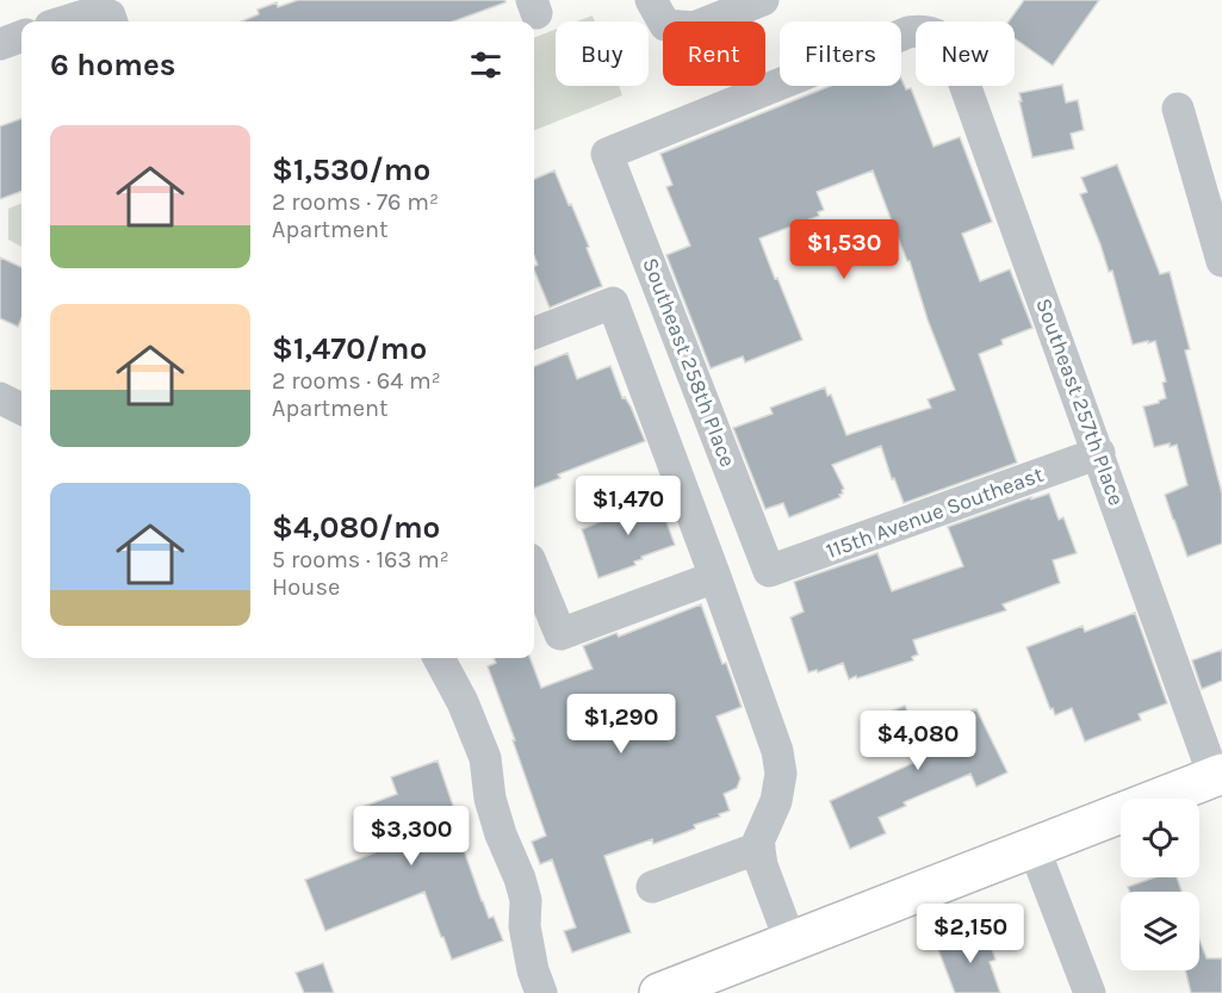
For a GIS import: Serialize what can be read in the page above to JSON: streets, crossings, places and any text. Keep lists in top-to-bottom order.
{
  "streets": {
    "street": ["Southeast 258th Place", "Southeast 257th Place", "115th Avenue Southeast"]
  },
  "crossings": [
    ["Southeast 258th Place", "Southeast 257th Place"],
    ["Southeast 258th Place", "115th Avenue Southeast"],
    ["Southeast 257th Place", "115th Avenue Southeast"]
  ],
  "page": {
    "chip": [
      "Buy",
      "Rent",
      "Filters",
      "New"
    ],
    "heading": "6 homes",
    "list": [
      {
        "name": "$1,530/mo",
        "note": "2 rooms · 76 m² · Apartment"
      },
      {
        "name": "$1,470/mo",
        "note": "2 rooms · 64 m² · Apartment"
      },
      {
        "name": "$4,080/mo",
        "note": "5 rooms · 163 m² · House"
      }
    ],
    "price": [
      "$1,530",
      "$1,470",
      "$1,290",
      "$4,080",
      "$3,300",
      "$2,150"
    ]
  }
}
